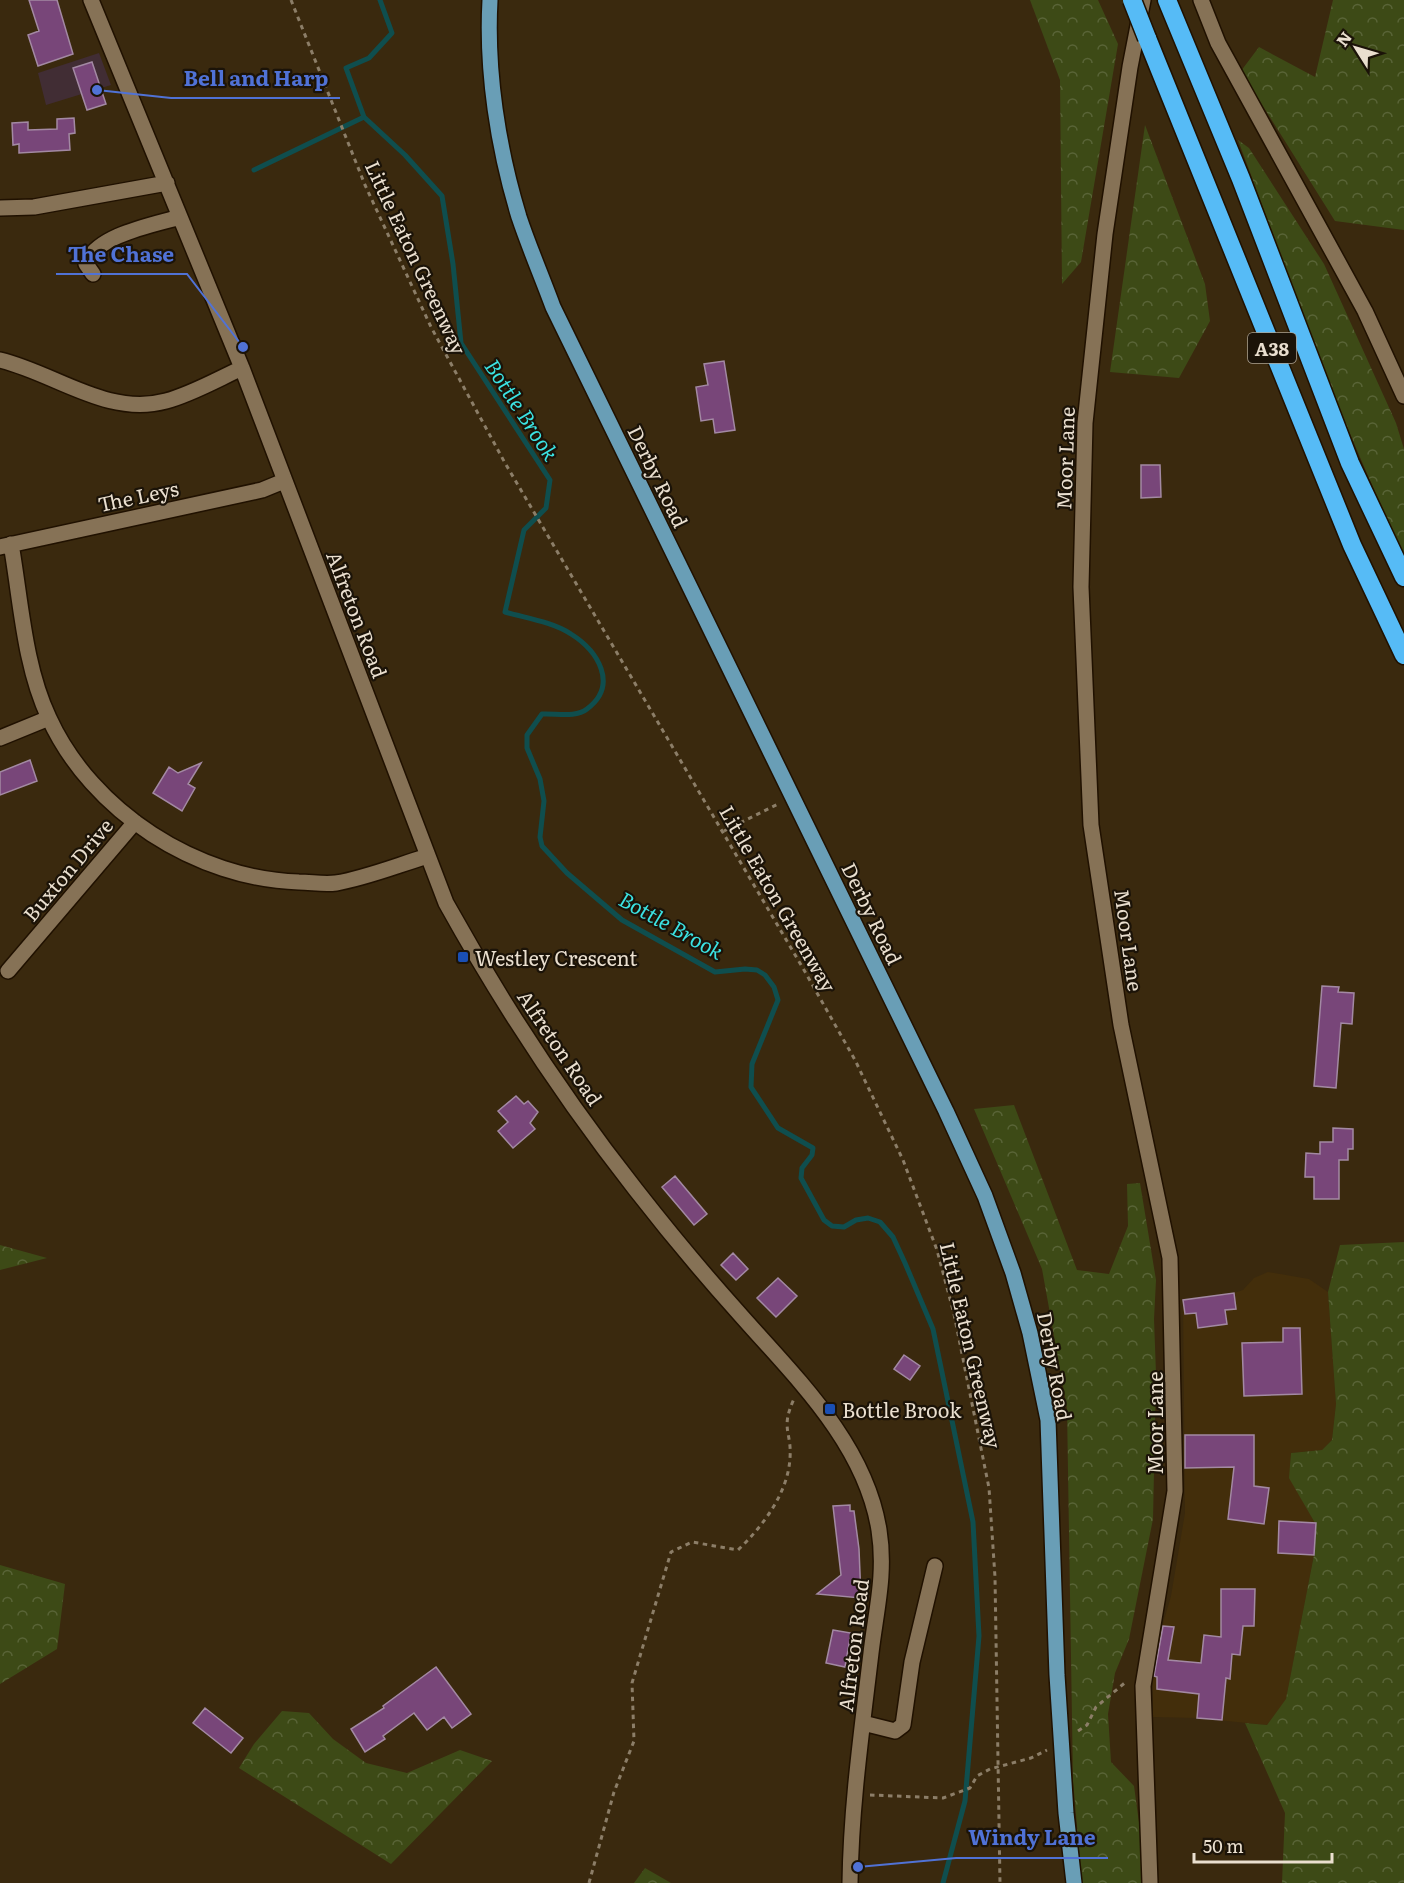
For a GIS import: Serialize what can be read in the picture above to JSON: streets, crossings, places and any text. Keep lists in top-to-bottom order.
{
  "streets": {
    "highway": ["A38"],
    "main road": ["Derby Road"],
    "street": [
      "Moor Lane",
      "The Leys",
      "Alfreton Road",
      "Buxton Drive"
    ],
    "path": ["Little Eaton Greenway"]
  },
  "crossings": [
    ["The Leys", "Alfreton Road"]
  ],
  "water": ["Bottle Brook"],
  "places": {
    "other": ["Bell and Harp", "The Chase", "Windy Lane"],
    "transit": ["Westley Crescent", "Bottle Brook"]
  },
  "scale_bar": "50 m",
  "north": "top left"
}
